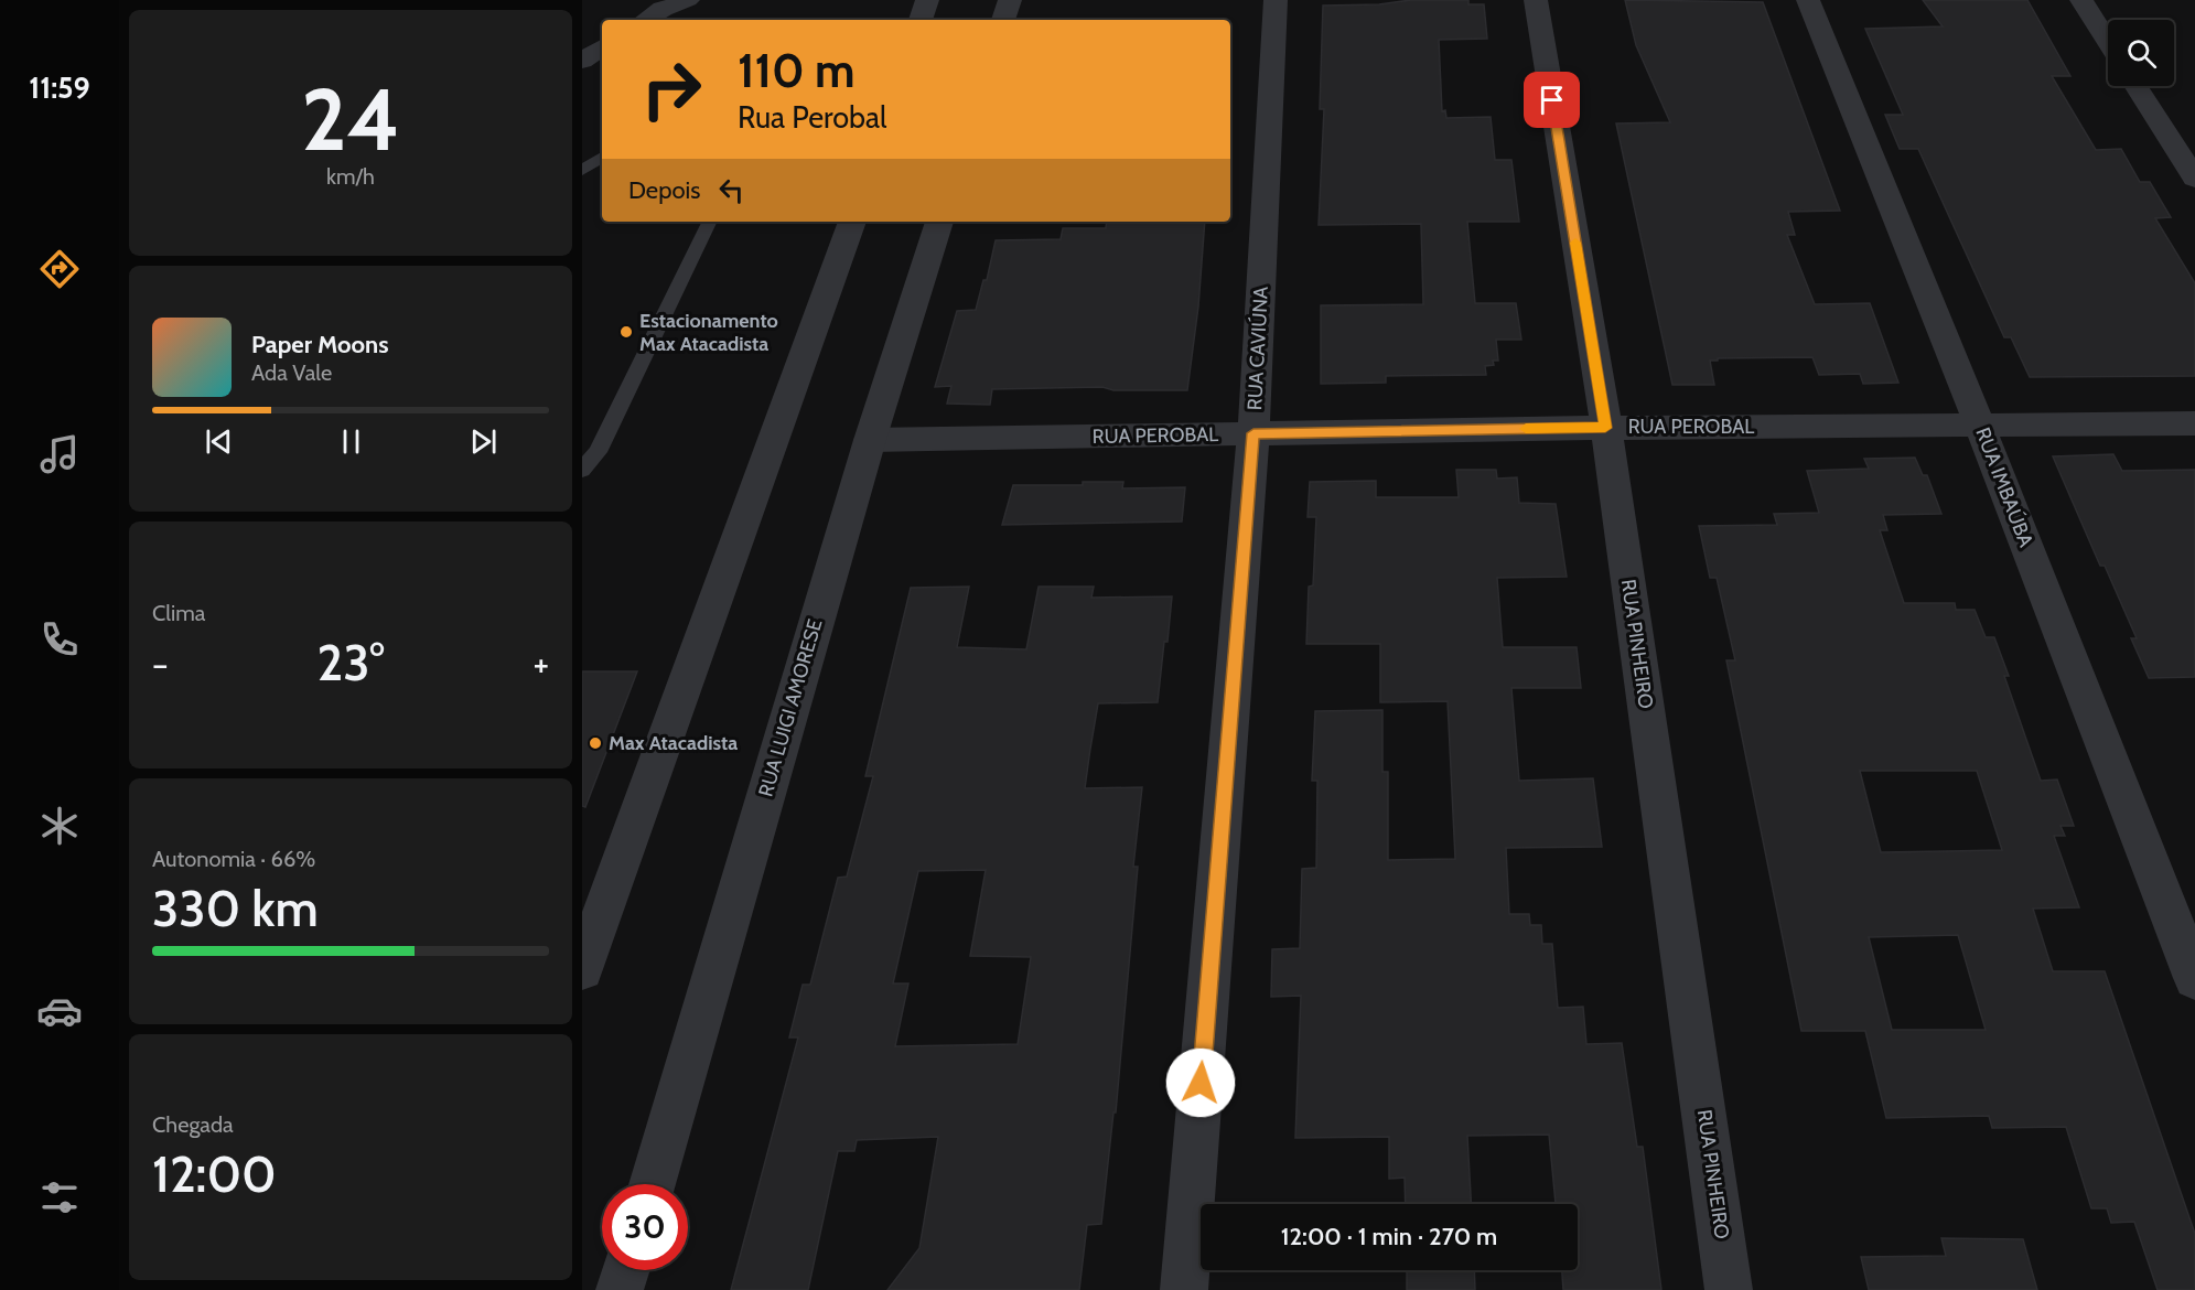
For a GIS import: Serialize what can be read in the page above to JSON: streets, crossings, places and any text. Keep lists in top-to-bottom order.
{
  "streets": {
    "street": [
      "RUA CAVIÚNA",
      "RUA PEROBAL",
      "RUA IMBAÚBA",
      "RUA PINHEIRO",
      "RUA LUIGI AMORESE"
    ]
  },
  "crossings": [
    ["RUA CAVIÚNA", "RUA PEROBAL"],
    ["RUA PEROBAL", "RUA IMBAÚBA"],
    ["RUA PEROBAL", "RUA PINHEIRO"],
    ["RUA PEROBAL", "RUA LUIGI AMORESE"]
  ],
  "places": ["Estacionamento Max Atacadista", "Max Atacadista"],
  "page": {
    "tabs": "11:59",
    "tile": [
      ["24", "km/h"],
      "Clima",
      ["Autonomia · 66%", "330 km"],
      ["Chegada", "12:00"]
    ],
    "turn": ["110 m", "Rua Perobal"],
    "then": "Depois",
    "song": ["Paper Moons", "Ada Vale"],
    "heat": ["−", "23°", "+"],
    "limit": "30",
    "trip": "12:00 · 1 min · 270 m"
  }
}
